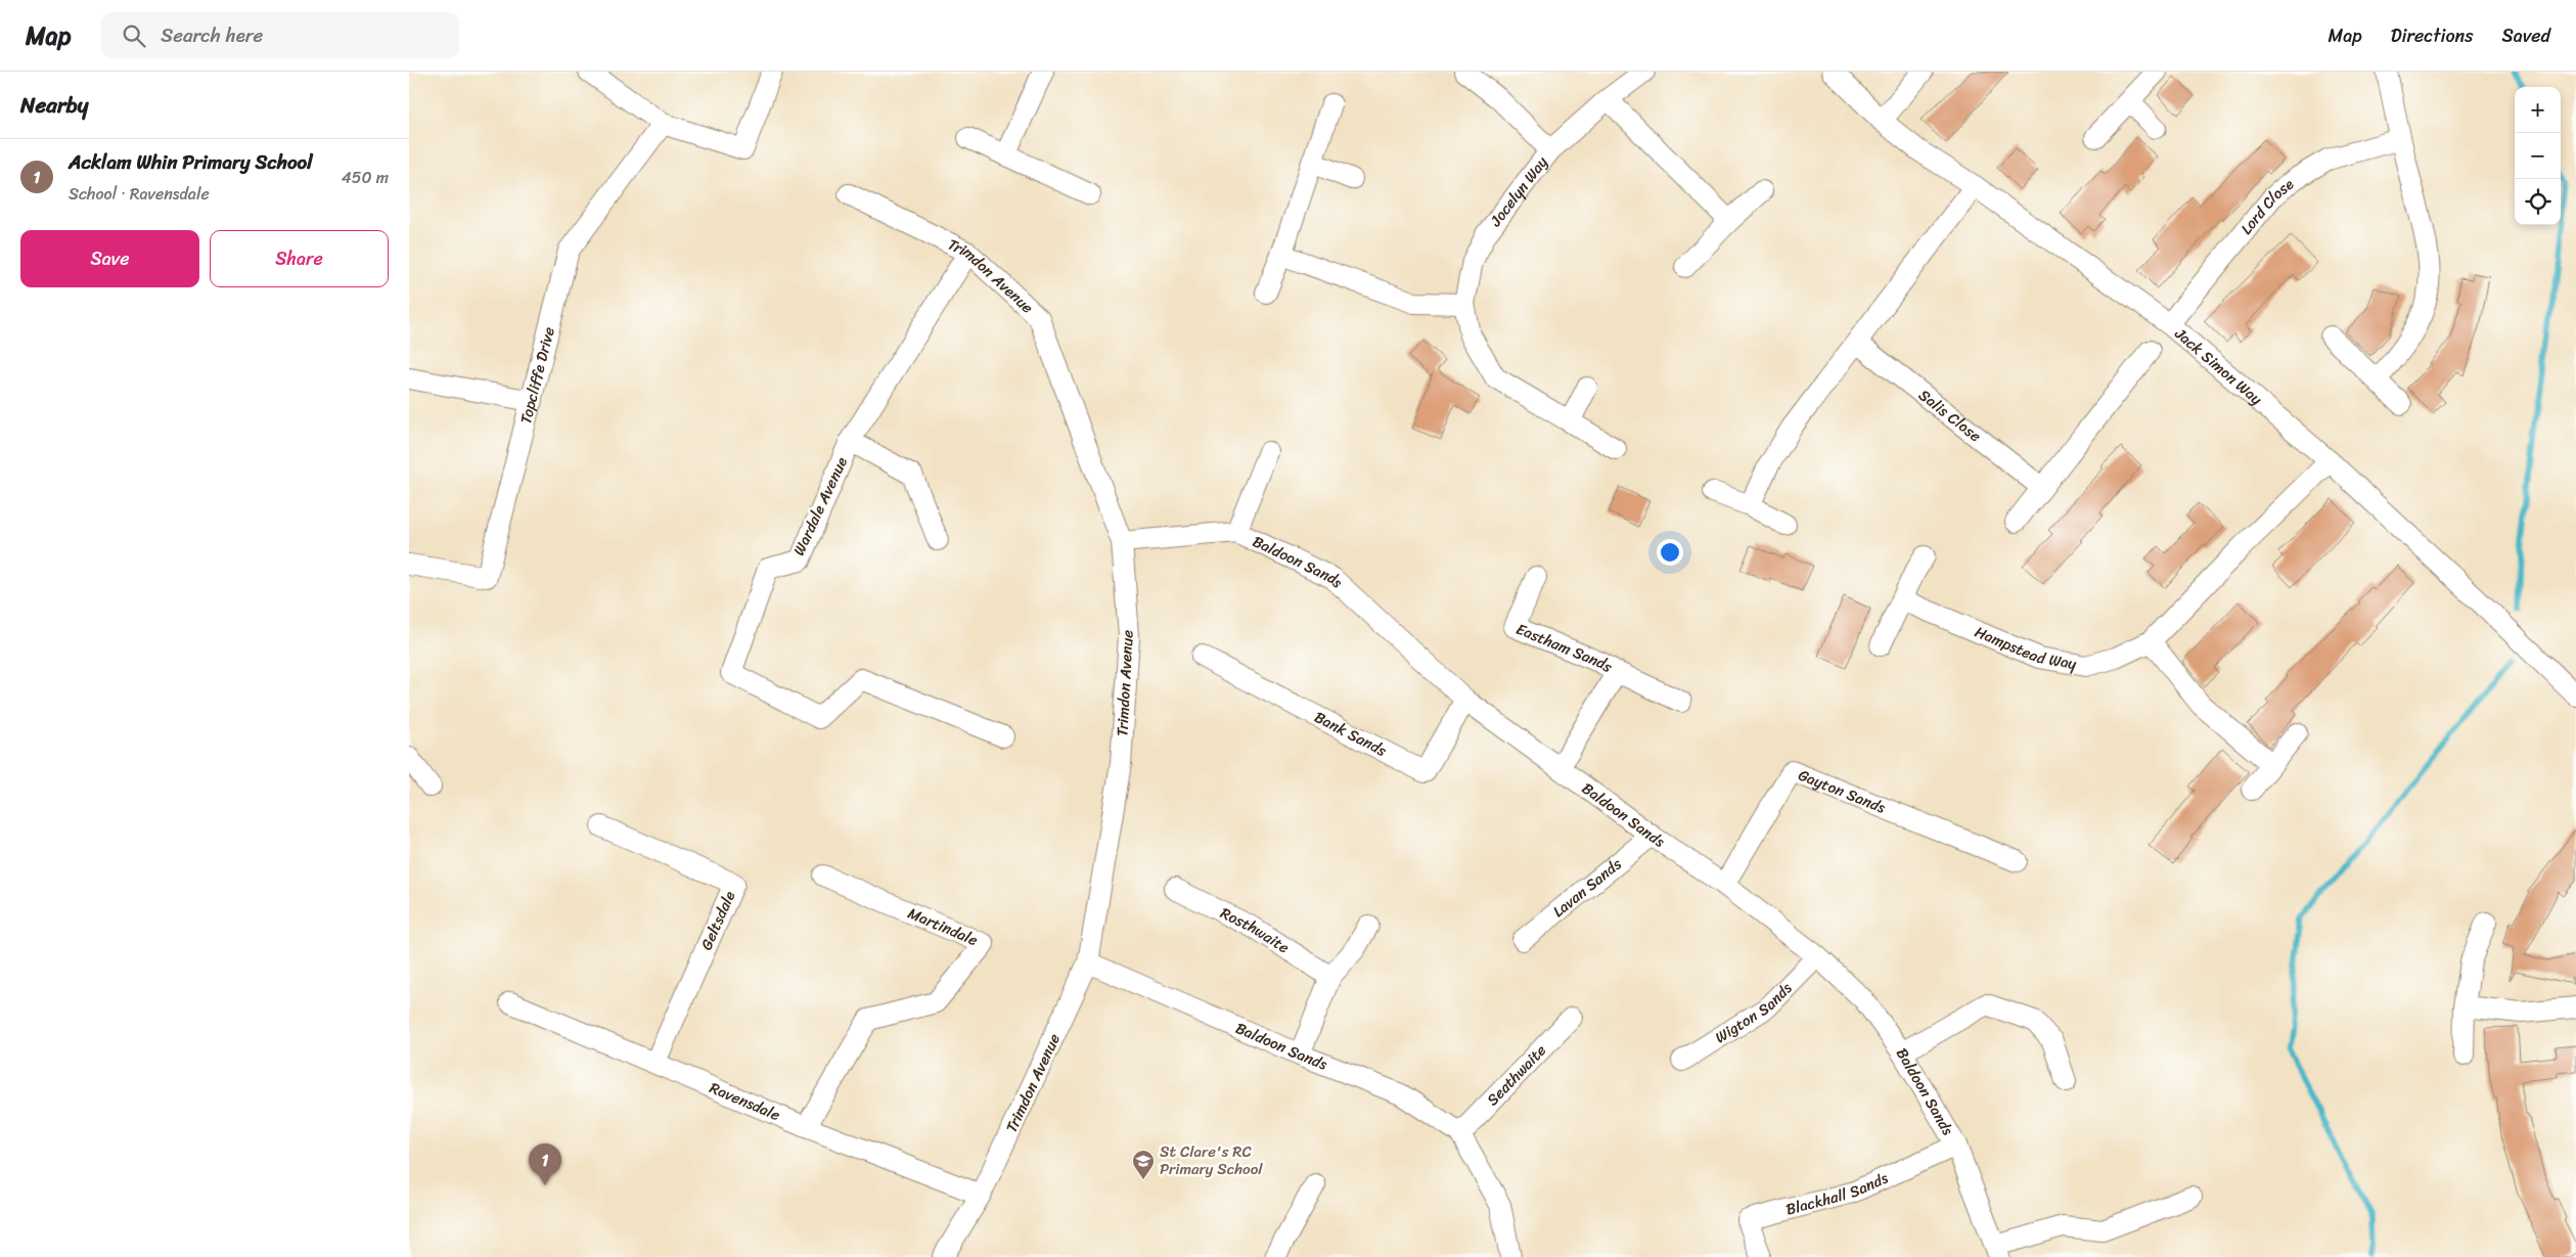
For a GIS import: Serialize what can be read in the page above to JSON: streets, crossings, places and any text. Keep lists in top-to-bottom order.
{
  "streets": {
    "street": [
      "Jocelyn Way",
      "Lord Close",
      "Trimdon Avenue",
      "Jack Simon Way",
      "Topcliffe Drive",
      "Salis Close",
      "Wardale Avenue",
      "Baldoon Sands",
      "Hampstead Way",
      "Eastham Sands",
      "Bank Sands",
      "Gayton Sands",
      "Lavan Sands",
      "Geltsdale",
      "Martindale",
      "Rosthwaite",
      "Wigton Sands",
      "Seathwaite",
      "Ravensdale",
      "Blackhall Sands"
    ]
  },
  "crossings": [
    ["Lord Close", "Jack Simon Way"],
    ["Trimdon Avenue", "Wardale Avenue"],
    ["Trimdon Avenue", "Baldoon Sands"],
    ["Trimdon Avenue", "Ravensdale"],
    ["Jack Simon Way", "Hampstead Way"],
    ["Baldoon Sands", "Eastham Sands"],
    ["Baldoon Sands", "Bank Sands"],
    ["Baldoon Sands", "Gayton Sands"],
    ["Baldoon Sands", "Lavan Sands"],
    ["Baldoon Sands", "Wigton Sands"],
    ["Baldoon Sands", "Seathwaite"],
    ["Baldoon Sands", "Blackhall Sands"],
    ["Geltsdale", "Ravensdale"],
    ["Martindale", "Ravensdale"]
  ],
  "places": {
    "school or university": ["St Clare's RC Primary School"]
  },
  "page": {
    "header": "Map",
    "search": "Search here",
    "nav": ["Map", "Directions", "Saved"],
    "heading": "Nearby",
    "map_buttons": ["+", "−"],
    "list": [
      {
        "mark": "1",
        "name": "Acklam Whin Primary School",
        "note": "School · Ravensdale",
        "value": "450 m"
      }
    ],
    "buttons": ["Save", "Share"],
    "pins": "1"
  }
}
